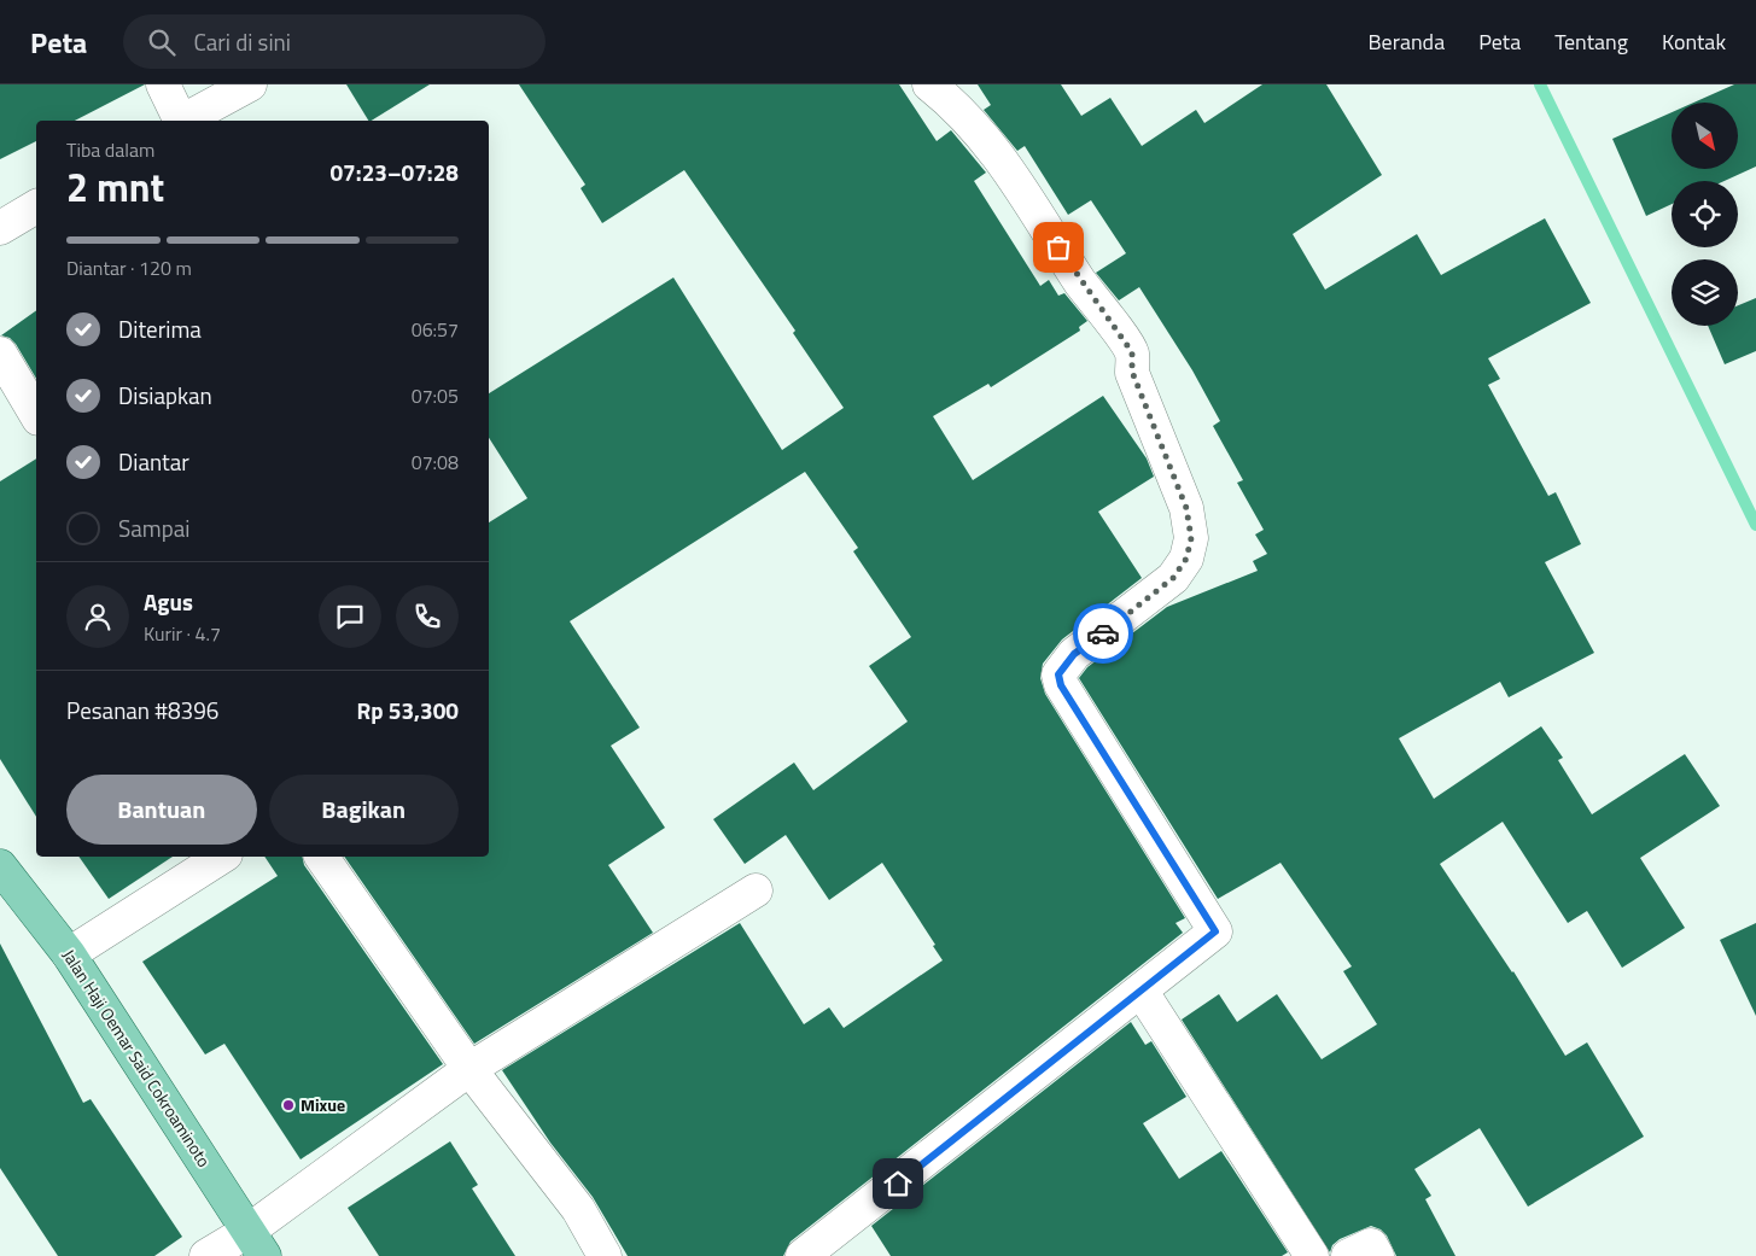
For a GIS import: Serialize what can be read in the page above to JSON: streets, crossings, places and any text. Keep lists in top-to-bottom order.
{
  "streets": {
    "main road": ["Jalan Haji Oemar Said Cokroaminoto"]
  },
  "places": ["Mixue"],
  "north": "bottom right",
  "page": {
    "header": "Peta",
    "search": "Cari di sini",
    "nav": [
      "Beranda",
      "Peta",
      "Tentang",
      "Kontak"
    ],
    "heading": ["2 mnt", "Tiba dalam", "07:23–07:28"],
    "panel": [
      "Agus",
      "Kurir · 4.7",
      "Pesanan #8396",
      "Rp 53,300"
    ],
    "bar": "Diantar · 120 m",
    "list": [
      ["Diterima", "06:57"],
      ["Disiapkan", "07:05"],
      ["Diantar", "07:08"],
      "Sampai"
    ],
    "buttons": ["Bantuan", "Bagikan"]
  }
}
